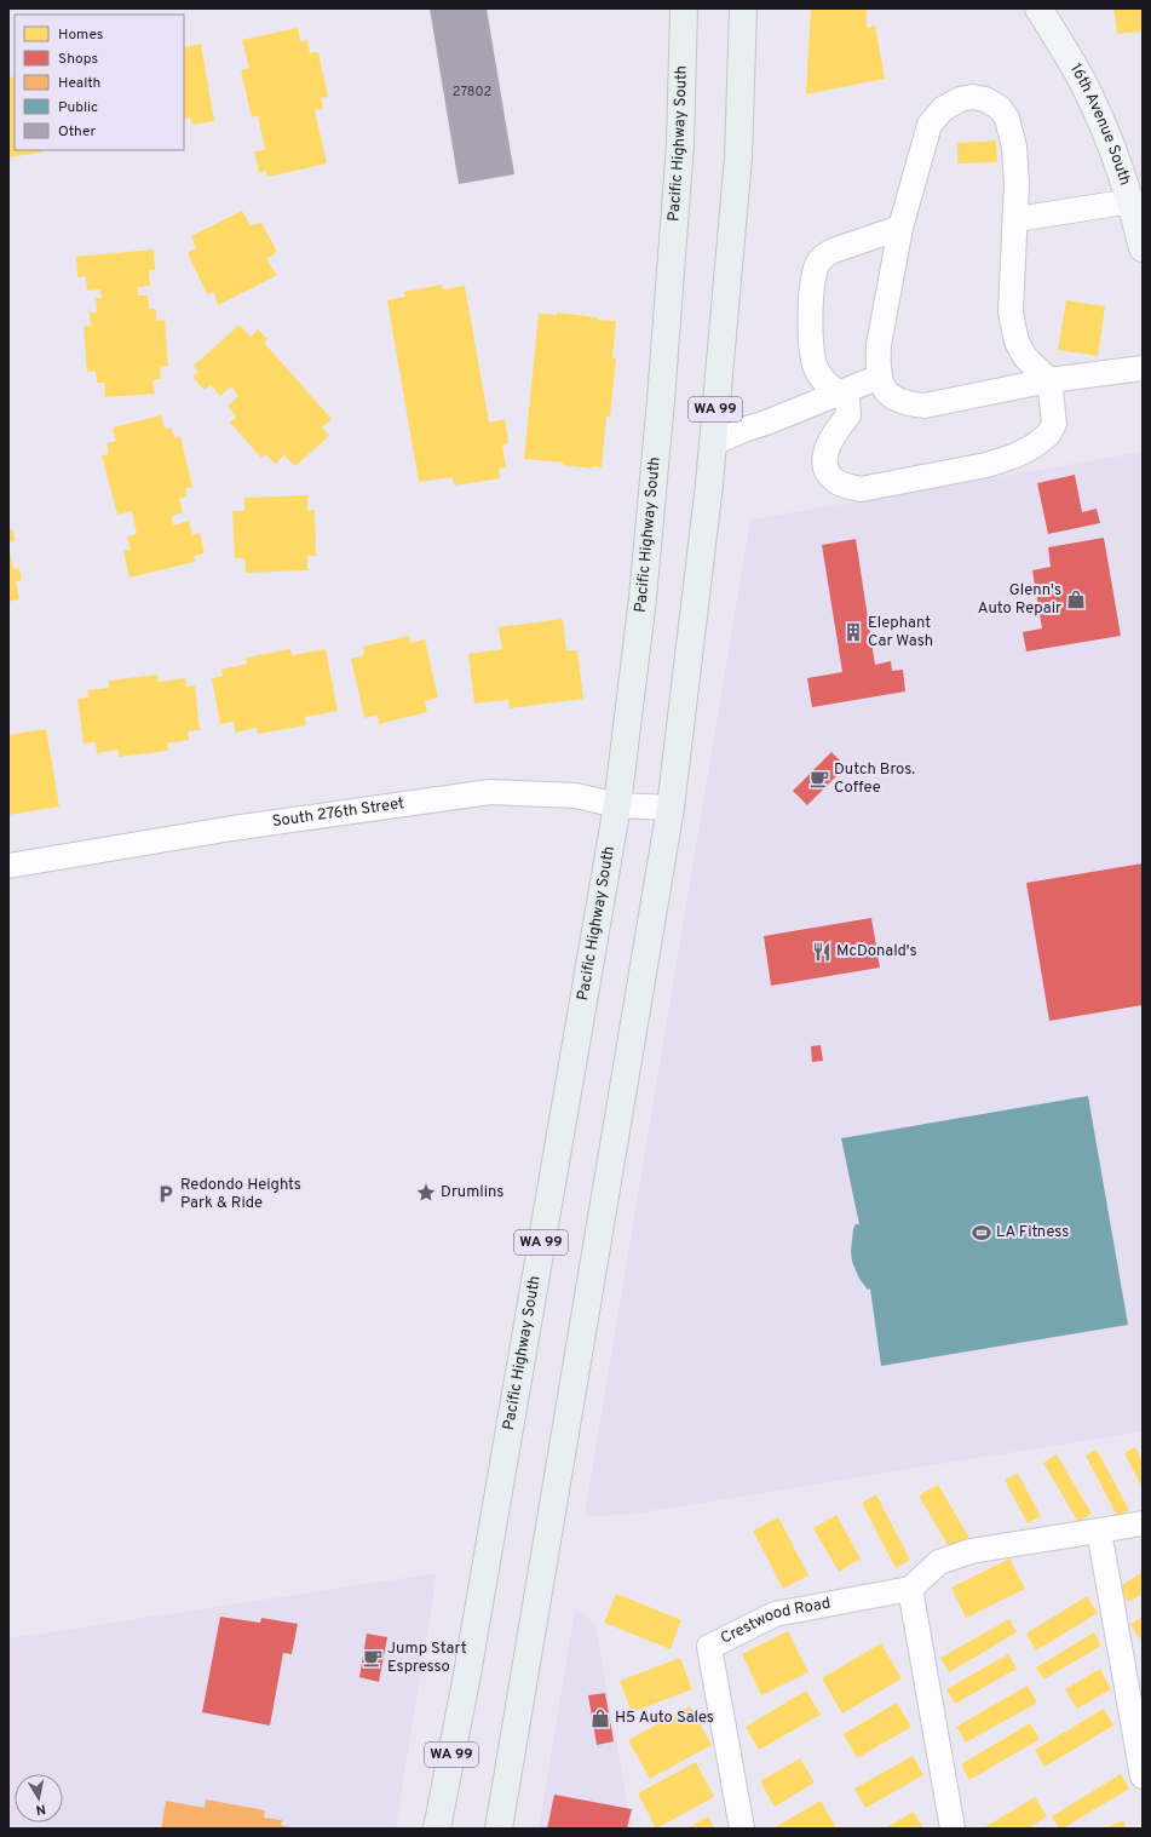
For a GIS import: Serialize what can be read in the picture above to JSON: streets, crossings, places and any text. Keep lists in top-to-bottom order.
{
  "streets": {
    "main road": ["16th Avenue South", "Pacific Highway South", "WA 99"],
    "street": ["South 276th Street", "Crestwood Road"]
  },
  "crossings": [
    ["Pacific Highway South", "South 276th Street"],
    ["WA 99", "South 276th Street"]
  ],
  "places": {
    "shop": ["Glenn's Auto Repair", "H5 Auto Sales"],
    "building": ["Elephant Car Wash"],
    "cafe": ["Dutch Bros. Coffee", "Jump Start Espresso"],
    "restaurant": ["McDonald's"],
    "place": ["Drumlins"],
    "parking": ["Redondo Heights Park & Ride"],
    "sports": ["LA Fitness"]
  },
  "house_numbers": ["27802"],
  "legend": [
    "Homes",
    "Shops",
    "Health",
    "Public",
    "Other"
  ],
  "north": "bottom"
}
